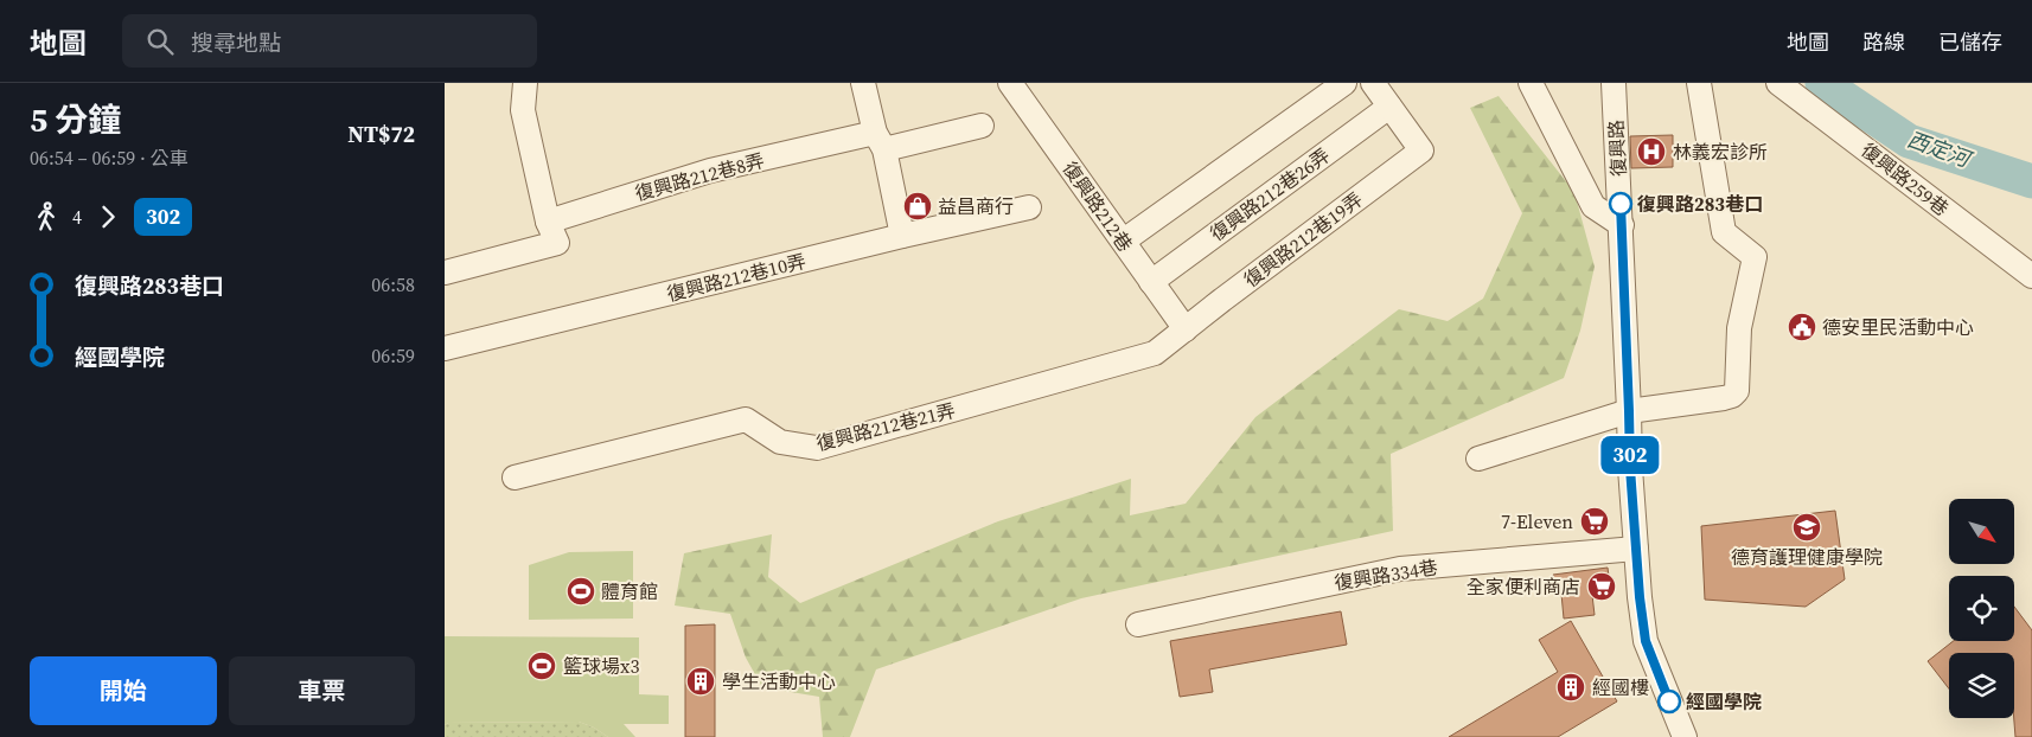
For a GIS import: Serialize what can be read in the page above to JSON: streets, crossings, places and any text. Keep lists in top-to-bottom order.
{
  "streets": {
    "street": [
      "復興路",
      "復興路212巷8弄",
      "復興路259巷",
      "復興路212巷26弄",
      "復興路212巷",
      "復興路212巷19弄",
      "復興路212巷10弄",
      "復興路212巷21弄",
      "復興路334巷"
    ]
  },
  "crossings": [
    ["復興路", "復興路334巷"],
    ["復興路212巷26弄", "復興路212巷"],
    ["復興路212巷26弄", "復興路212巷19弄"],
    ["復興路212巷", "復興路212巷19弄"],
    ["復興路212巷", "復興路212巷21弄"],
    ["復興路212巷19弄", "復興路212巷21弄"]
  ],
  "water": ["西定河"],
  "places": {
    "hospital": ["林義宏診所"],
    "other": ["復興路283巷口", "經國學院"],
    "shop": ["益昌商行"],
    "public building": ["德安里民活動中心"],
    "supermarket": ["7-Eleven", "全家便利商店"],
    "school or university": ["德育護理健康學院"],
    "sports": ["體育館", "籃球場x3"],
    "building": ["學生活動中心", "經國樓"]
  },
  "lines": ["bus line 302"],
  "north": "bottom right",
  "page": {
    "header": "地圖",
    "search": "搜尋地點",
    "nav": ["地圖", "路線", "已儲存"],
    "heading": ["5 分鐘", "06:54 – 06:59 · 公車", "NT$72"],
    "on_map": "302",
    "legs": ["4", "302"],
    "list": [
      {
        "name": "復興路283巷口",
        "value": "06:58"
      },
      {
        "name": "經國學院",
        "value": "06:59"
      }
    ],
    "buttons": ["開始", "車票"]
  }
}
